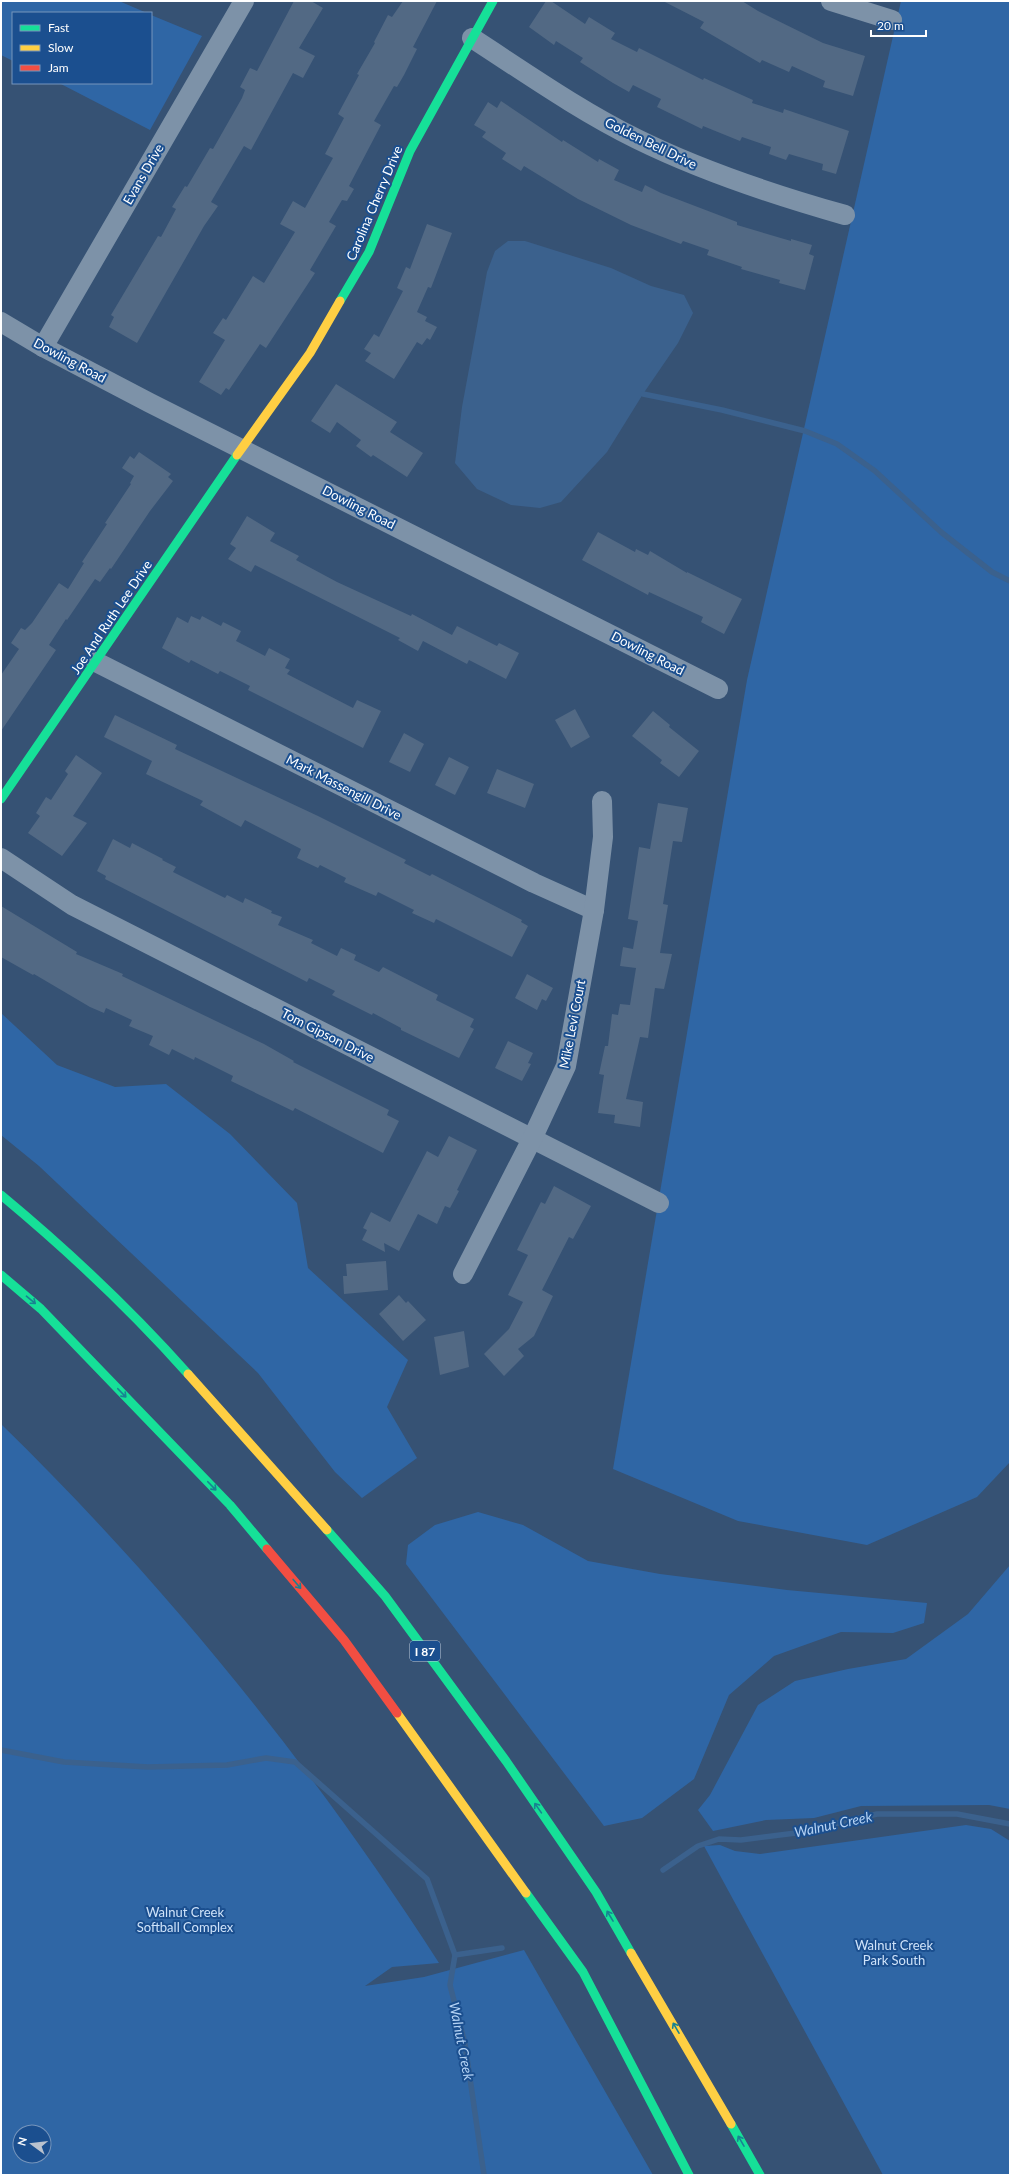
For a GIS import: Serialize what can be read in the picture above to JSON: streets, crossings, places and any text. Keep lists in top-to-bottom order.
{
  "streets": {
    "main road": ["Carolina Cherry Drive", "Joe And Ruth Lee Drive", "I 87"],
    "street": [
      "Golden Bell Drive",
      "Evans Drive",
      "Dowling Road",
      "Mark Massengill Drive",
      "Mike Levi Court",
      "Tom Gipson Drive"
    ]
  },
  "crossings": [
    ["Golden Bell Drive", "Carolina Cherry Drive"],
    ["Evans Drive", "Dowling Road"],
    ["Carolina Cherry Drive", "Dowling Road"],
    ["Carolina Cherry Drive", "Joe And Ruth Lee Drive"],
    ["Dowling Road", "Joe And Ruth Lee Drive"],
    ["Joe And Ruth Lee Drive", "Mark Massengill Drive"],
    ["Mark Massengill Drive", "Mike Levi Court"],
    ["Mike Levi Court", "Tom Gipson Drive"]
  ],
  "water": ["Walnut Creek"],
  "parks": ["Walnut Creek Softball Complex", "Walnut Creek Park South"],
  "legend": ["Fast", "Slow", "Jam"],
  "scale_bar": "20 m",
  "north": "left"
}
